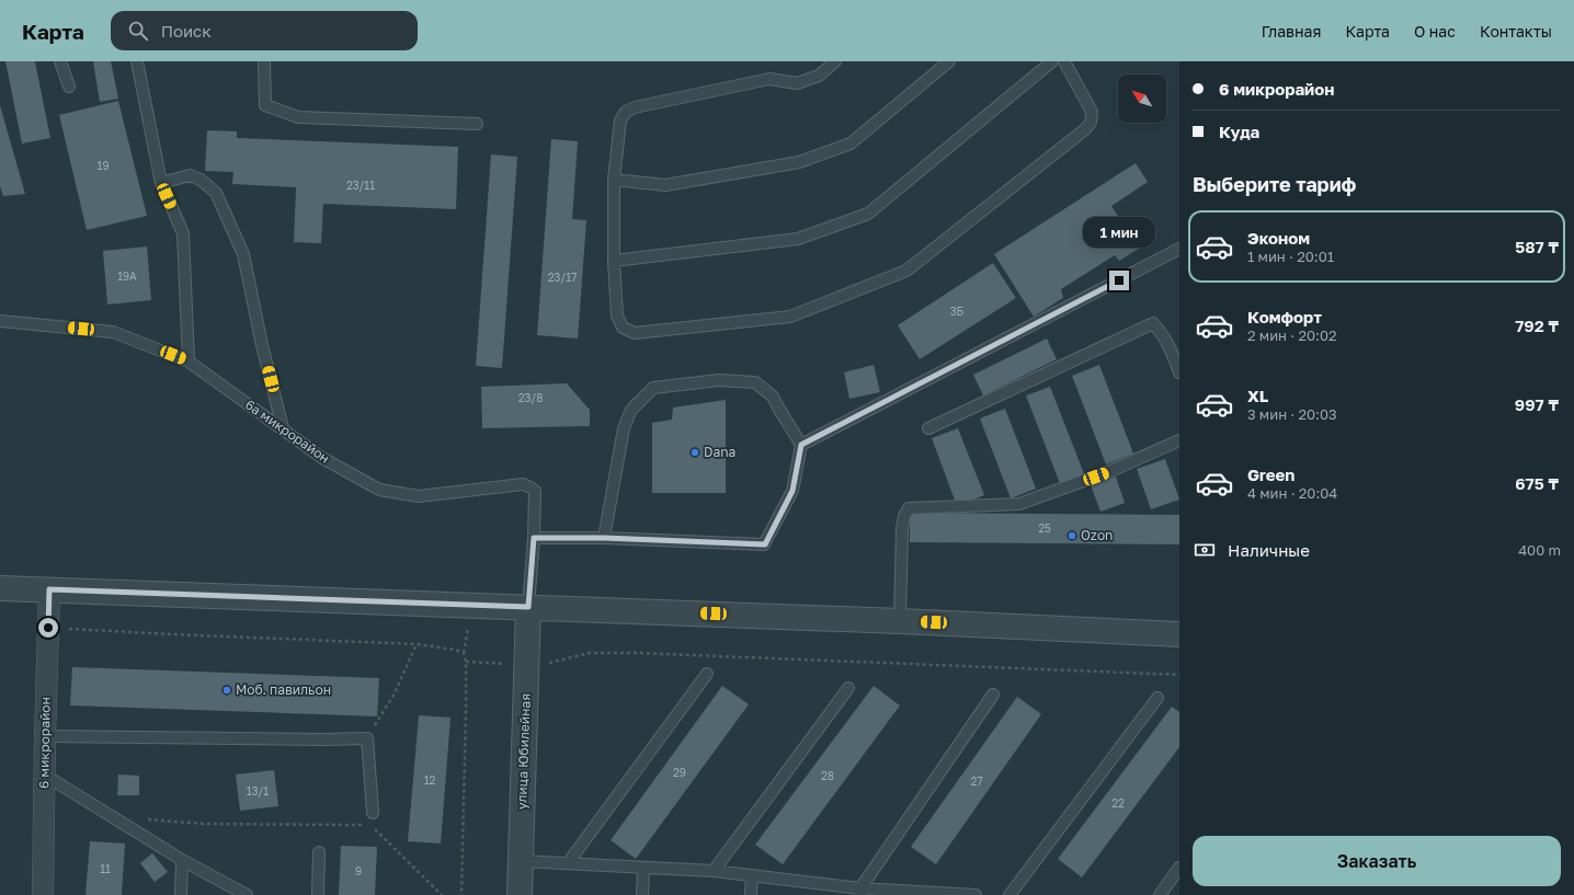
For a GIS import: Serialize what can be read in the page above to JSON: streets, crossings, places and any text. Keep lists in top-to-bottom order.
{
  "streets": {
    "street": ["6 микрорайон", "улица Юбилейная"],
    "lane": ["6а микрорайон"]
  },
  "places": ["Dana", "Ozon", "Моб. павильон"],
  "house_numbers": [
    "19",
    "23/11",
    "19А",
    "23/17",
    "3Б",
    "23/8",
    "25",
    "29",
    "28",
    "12",
    "27",
    "13/1",
    "22",
    "11",
    "9"
  ],
  "north": "top left",
  "page": {
    "header": "Карта",
    "search": "Поиск",
    "nav": [
      "Главная",
      "Карта",
      "О нас",
      "Контакты"
    ],
    "banner": ["6 микрорайон", "Куда"],
    "heading": "Выберите тариф",
    "list": [
      {
        "name": "Эконом",
        "note": "1 мин · 20:01",
        "value": "587 ₸"
      },
      {
        "name": "Комфорт",
        "note": "2 мин · 20:02",
        "value": "792 ₸"
      },
      {
        "name": "XL",
        "note": "3 мин · 20:03",
        "value": "997 ₸"
      },
      {
        "name": "Green",
        "note": "4 мин · 20:04",
        "value": "675 ₸"
      }
    ],
    "bubble": "1 мин",
    "pay": ["Наличные", "400 m"],
    "buttons": "Заказать"
  }
}
